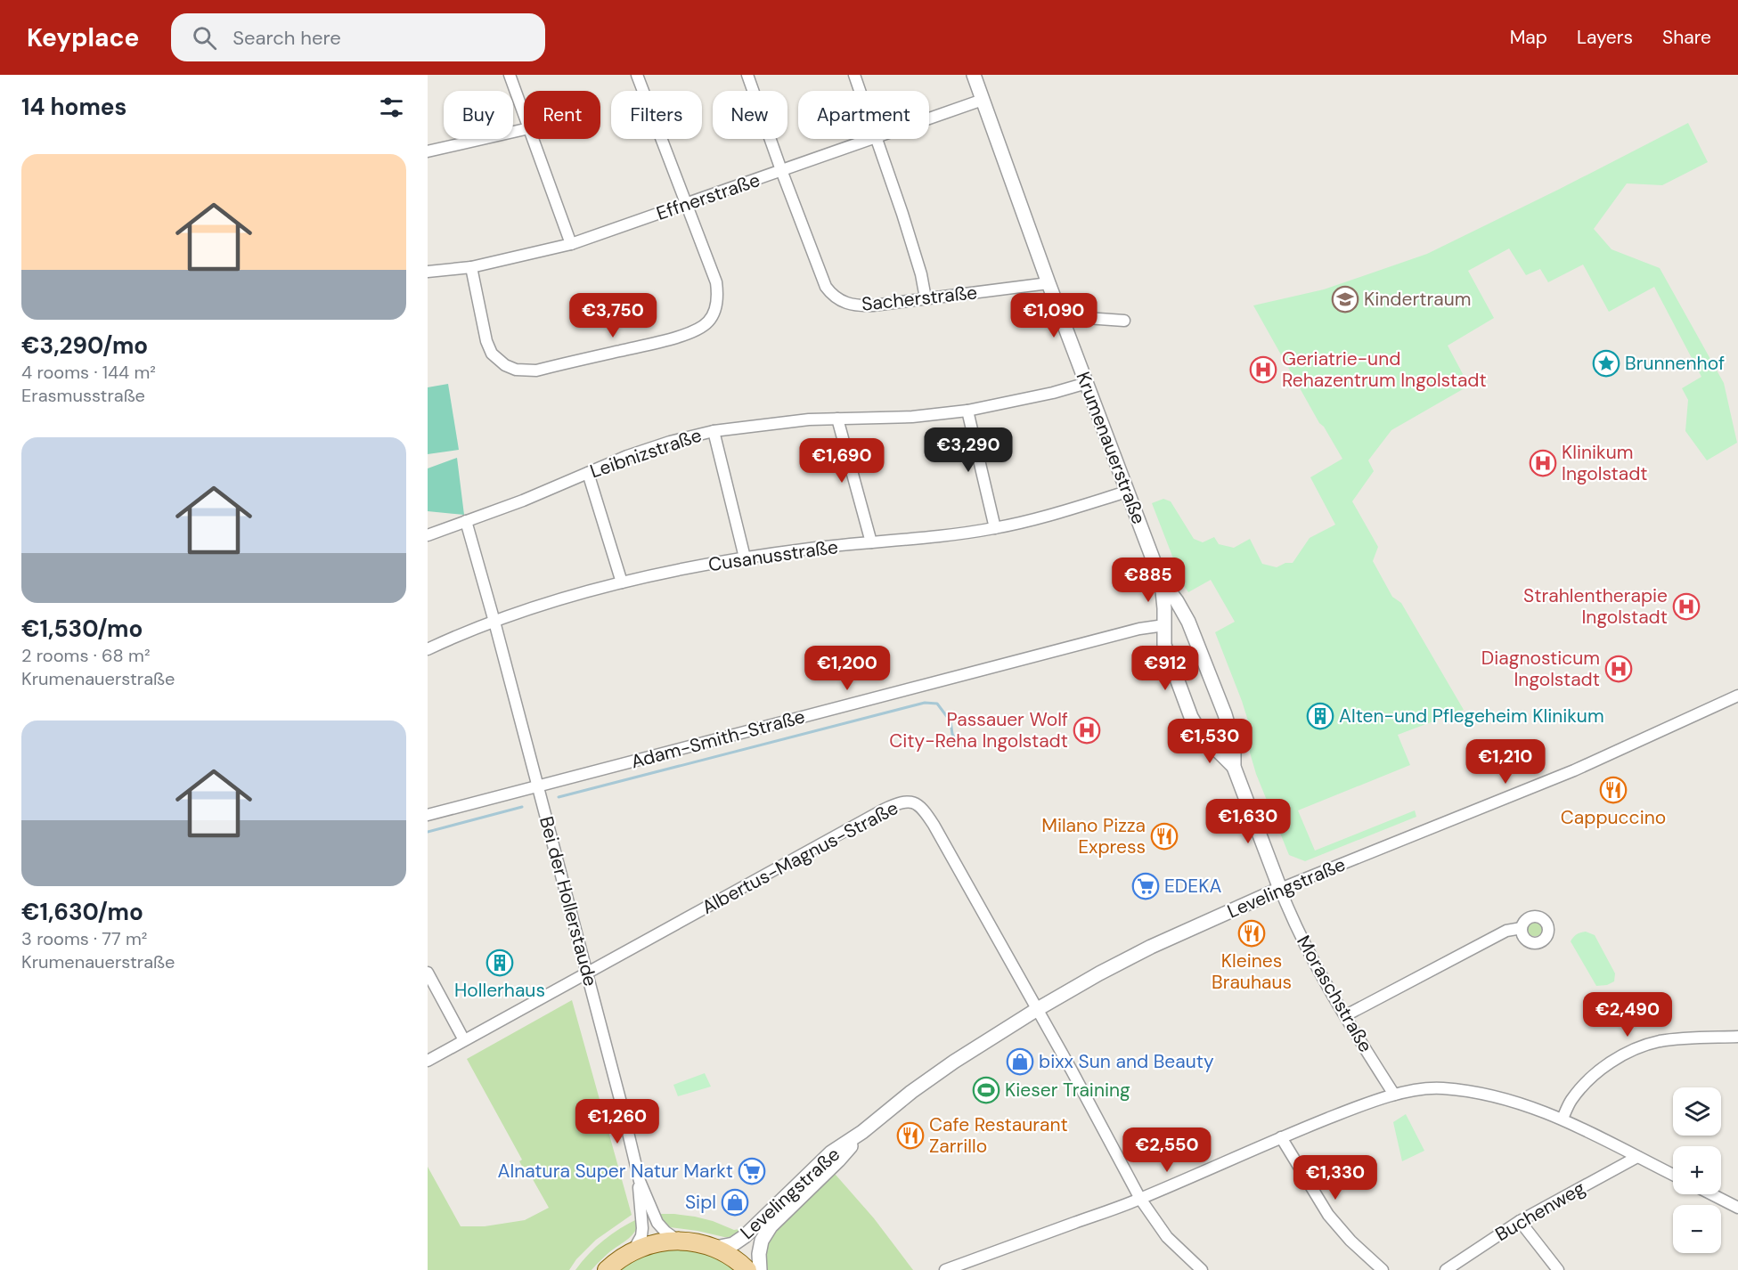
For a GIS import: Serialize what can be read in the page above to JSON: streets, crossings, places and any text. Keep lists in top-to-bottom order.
{
  "streets": {
    "street": [
      "Effnerstraße",
      "Sacherstraße",
      "Krumenauerstraße",
      "Leibnizstraße",
      "Cusanusstraße",
      "Adam-Smith-Straße",
      "Albertus-Magnus-Straße",
      "Levelingstraße",
      "Bei der Hollerstaude",
      "Moraschstraße",
      "Buchenweg"
    ]
  },
  "crossings": [
    ["Effnerstraße", "Sacherstraße"],
    ["Effnerstraße", "Krumenauerstraße"],
    ["Sacherstraße", "Krumenauerstraße"],
    ["Krumenauerstraße", "Leibnizstraße"],
    ["Krumenauerstraße", "Cusanusstraße"],
    ["Krumenauerstraße", "Adam-Smith-Straße"],
    ["Krumenauerstraße", "Levelingstraße"],
    ["Krumenauerstraße", "Moraschstraße"],
    ["Leibnizstraße", "Bei der Hollerstaude"],
    ["Cusanusstraße", "Bei der Hollerstaude"],
    ["Adam-Smith-Straße", "Bei der Hollerstaude"],
    ["Albertus-Magnus-Straße", "Levelingstraße"],
    ["Albertus-Magnus-Straße", "Bei der Hollerstaude"],
    ["Levelingstraße", "Moraschstraße"]
  ],
  "places": {
    "school or university": ["Kindertraum"],
    "place": ["Brunnenhof"],
    "hospital": [
      "Geriatrie-und Rehazentrum Ingolstadt",
      "Klinikum Ingolstadt",
      "Strahlentherapie Ingolstadt",
      "Diagnosticum Ingolstadt",
      "Passauer Wolf City-Reha Ingolstadt"
    ],
    "building": ["Alten-und Pflegeheim Klinikum", "Hollerhaus"],
    "restaurant": [
      "Cappuccino",
      "Milano Pizza Express",
      "Kleines Brauhaus",
      "Cafe Restaurant Zarrillo"
    ],
    "supermarket": ["EDEKA", "Alnatura Super Natur Markt"],
    "shop": ["bixx Sun and Beauty", "Sipl"],
    "sports": ["Kieser Training"]
  },
  "page": {
    "header": "Keyplace",
    "search": "Search here",
    "nav": ["Map", "Layers", "Share"],
    "heading": "14 homes",
    "chip": [
      "Buy",
      "Rent",
      "Filters",
      "New",
      "Apartment"
    ],
    "list": [
      {
        "name": "€3,290/mo",
        "note": "4 rooms · 144 m² · Erasmusstraße"
      },
      {
        "name": "€1,530/mo",
        "note": "2 rooms · 68 m² · Krumenauerstraße"
      },
      {
        "name": "€1,630/mo",
        "note": "3 rooms · 77 m² · Krumenauerstraße"
      }
    ],
    "price": [
      "€3,750",
      "€1,090",
      "€3,290",
      "€1,690",
      "€885",
      "€1,200",
      "€912",
      "€1,530",
      "€1,210",
      "€1,630",
      "€2,490",
      "€1,260",
      "€2,550",
      "€1,330"
    ],
    "map_buttons": ["+", "−"]
  }
}
